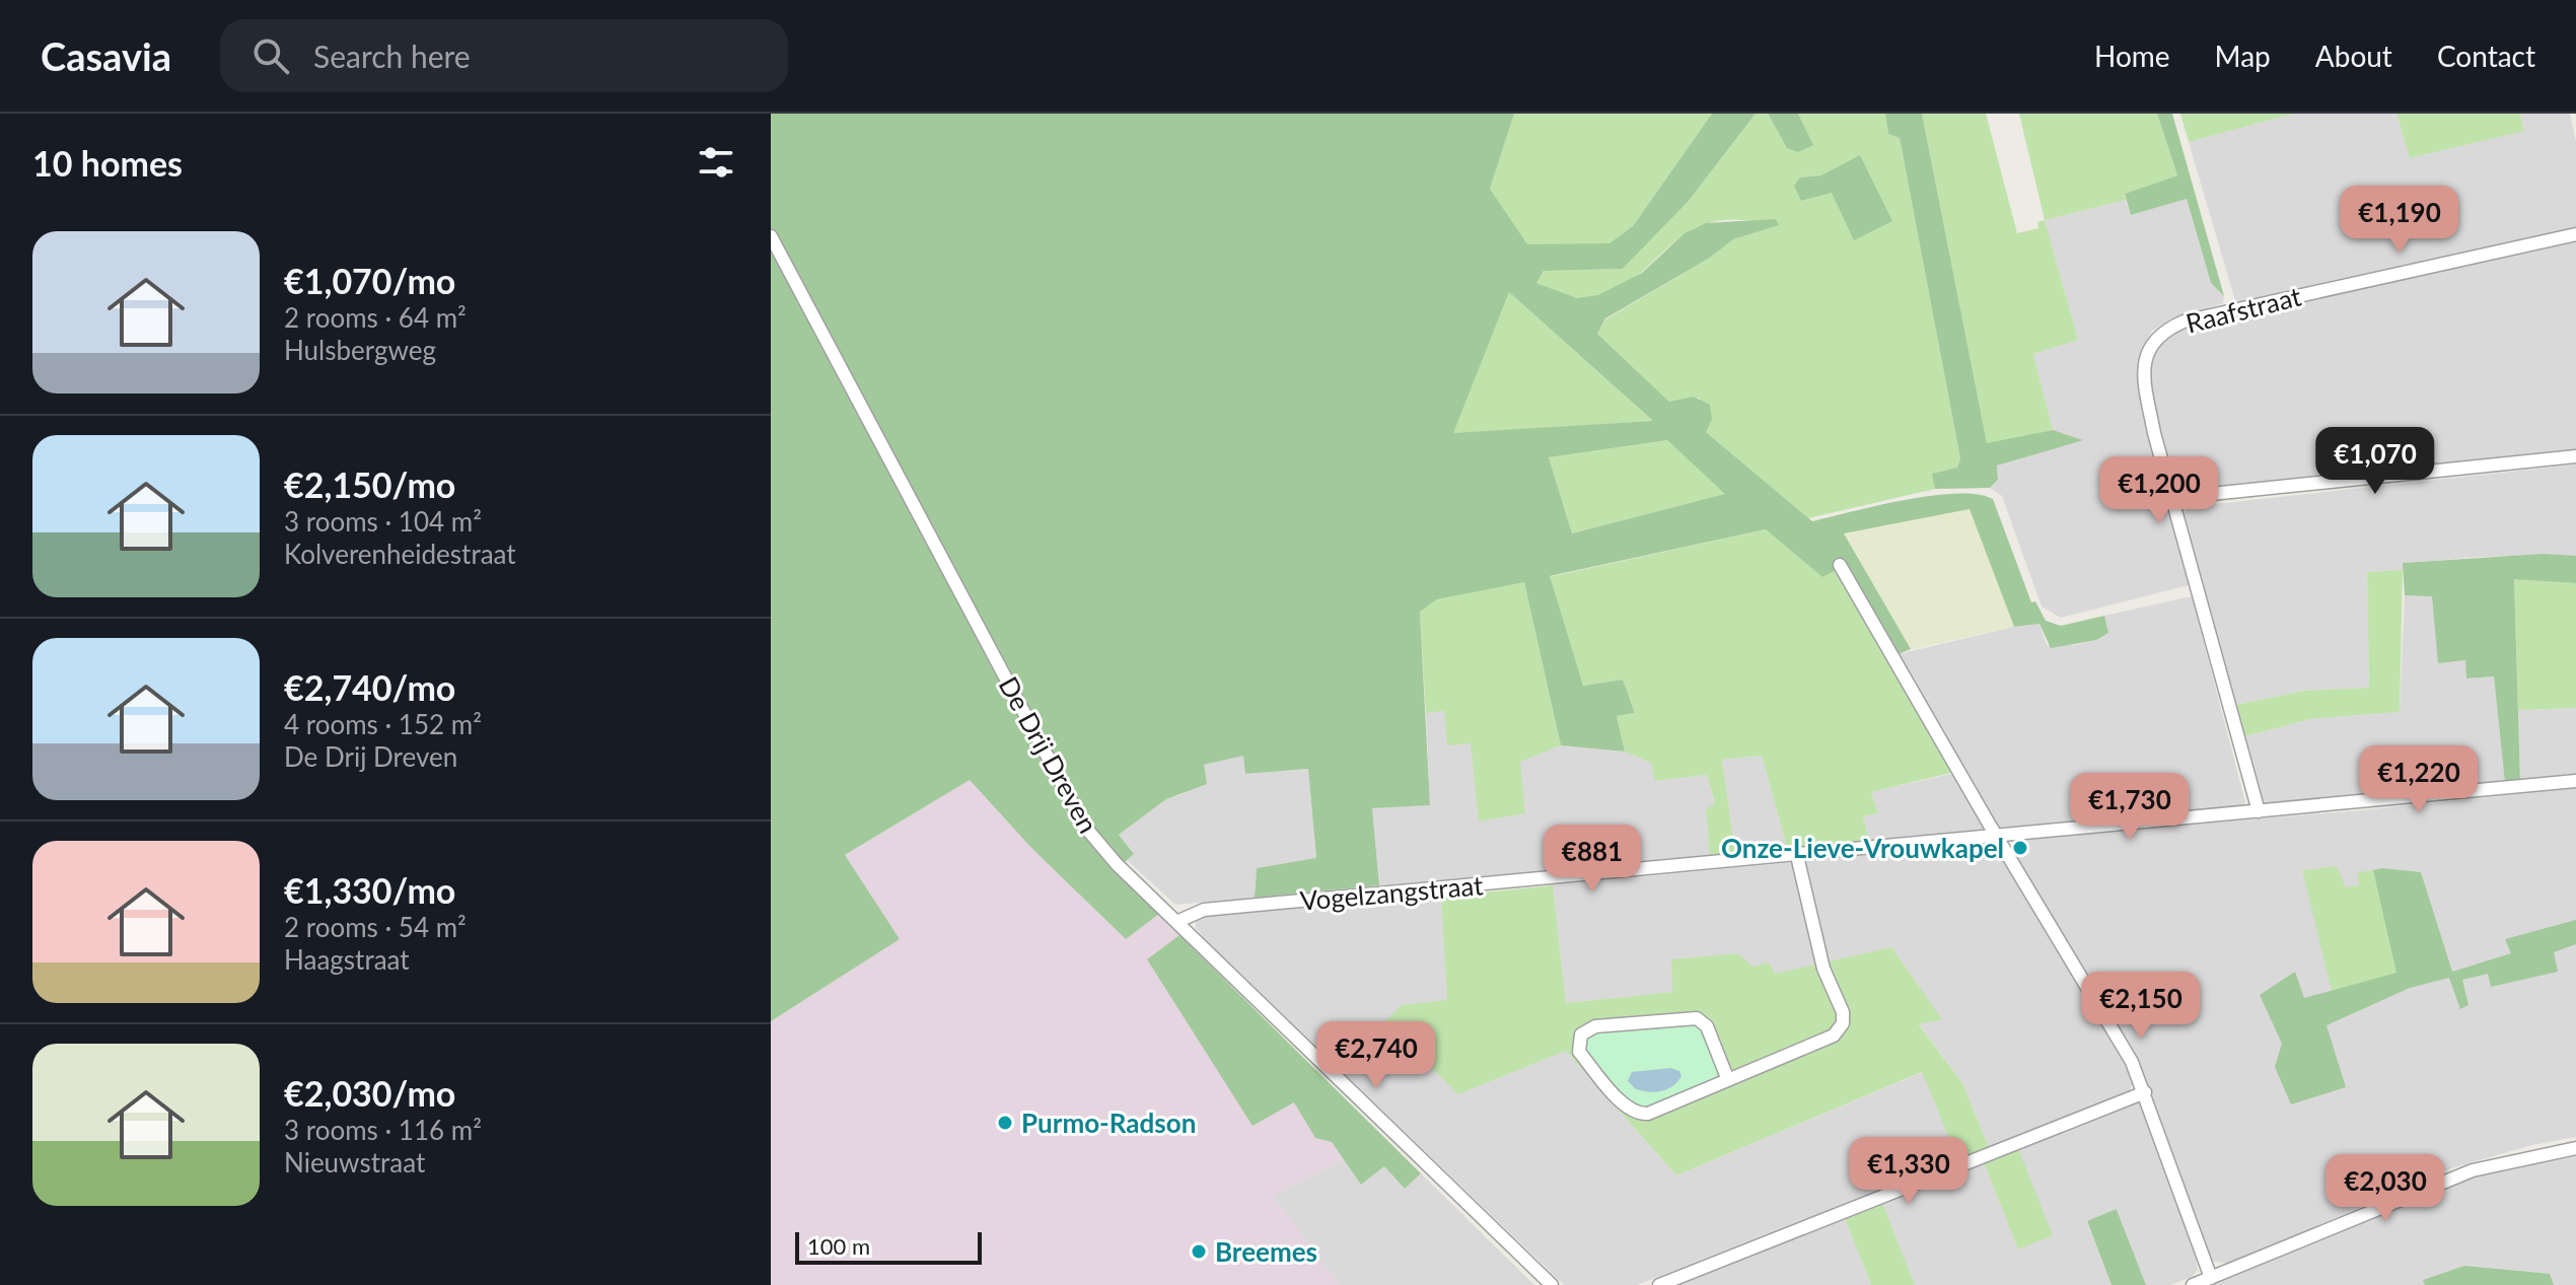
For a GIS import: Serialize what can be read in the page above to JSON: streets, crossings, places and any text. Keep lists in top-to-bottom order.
{
  "streets": {
    "street": ["Raafstraat", "De Drij Dreven", "Vogelzangstraat"]
  },
  "crossings": [
    ["Raafstraat", "Vogelzangstraat"],
    ["De Drij Dreven", "Vogelzangstraat"]
  ],
  "places": ["Onze-Lieve-Vrouwkapel", "Purmo-Radson", "Breemes"],
  "scale_bar": "100 m",
  "page": {
    "header": "Casavia",
    "search": "Search here",
    "nav": [
      "Home",
      "Map",
      "About",
      "Contact"
    ],
    "heading": "10 homes",
    "price": [
      "€1,190",
      "€1,070",
      "€1,200",
      "€1,220",
      "€1,730",
      "€881",
      "€2,150",
      "€2,740",
      "€1,330",
      "€2,030"
    ],
    "list": [
      {
        "name": "€1,070/mo",
        "note": "2 rooms · 64 m² · Hulsbergweg"
      },
      {
        "name": "€2,150/mo",
        "note": "3 rooms · 104 m² · Kolverenheidestraat"
      },
      {
        "name": "€2,740/mo",
        "note": "4 rooms · 152 m² · De Drij Dreven"
      },
      {
        "name": "€1,330/mo",
        "note": "2 rooms · 54 m² · Haagstraat"
      },
      {
        "name": "€2,030/mo",
        "note": "3 rooms · 116 m² · Nieuwstraat"
      }
    ],
    "scale": "100 m"
  }
}
